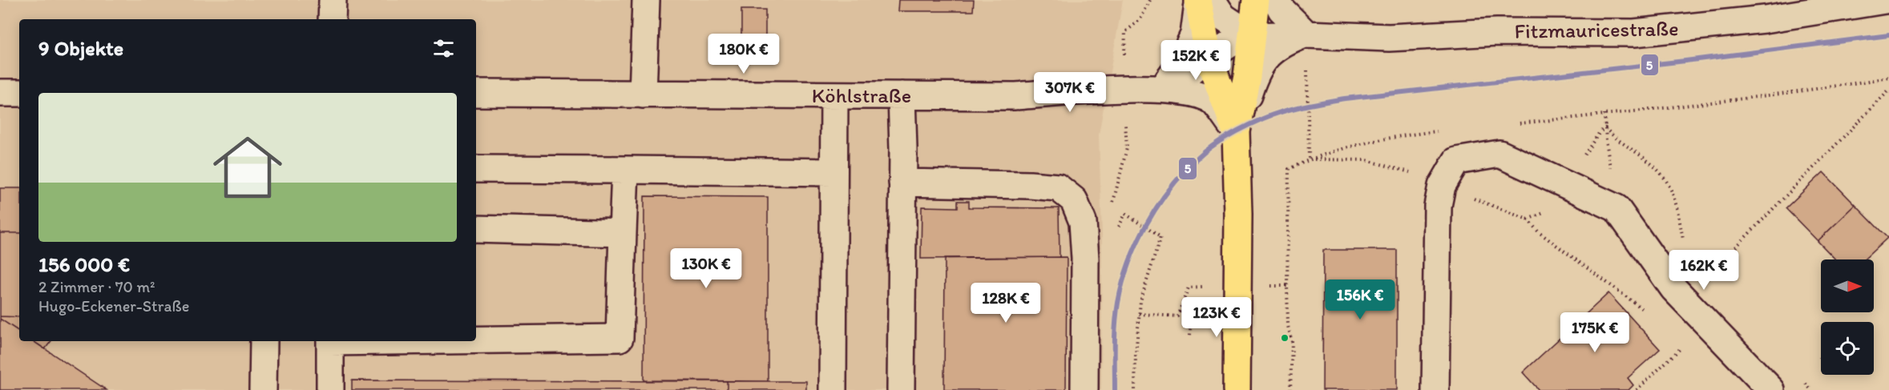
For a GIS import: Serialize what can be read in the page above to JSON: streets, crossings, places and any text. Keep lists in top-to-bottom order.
{
  "streets": {
    "street": ["Fitzmauricestraße", "Köhlstraße"]
  },
  "crossings": [
    ["Fitzmauricestraße", "Köhlstraße"]
  ],
  "lines": ["transit line 5"],
  "north": "right",
  "page": {
    "heading": "9 Objekte",
    "price": [
      "180K €",
      "152K €",
      "307K €",
      "130K €",
      "162K €",
      "156K €",
      "128K €",
      "123K €",
      "175K €"
    ],
    "list": [
      {
        "name": "156 000 €",
        "note": "2 Zimmer · 70 m² · Hugo-Eckener-Straße"
      }
    ]
  }
}
